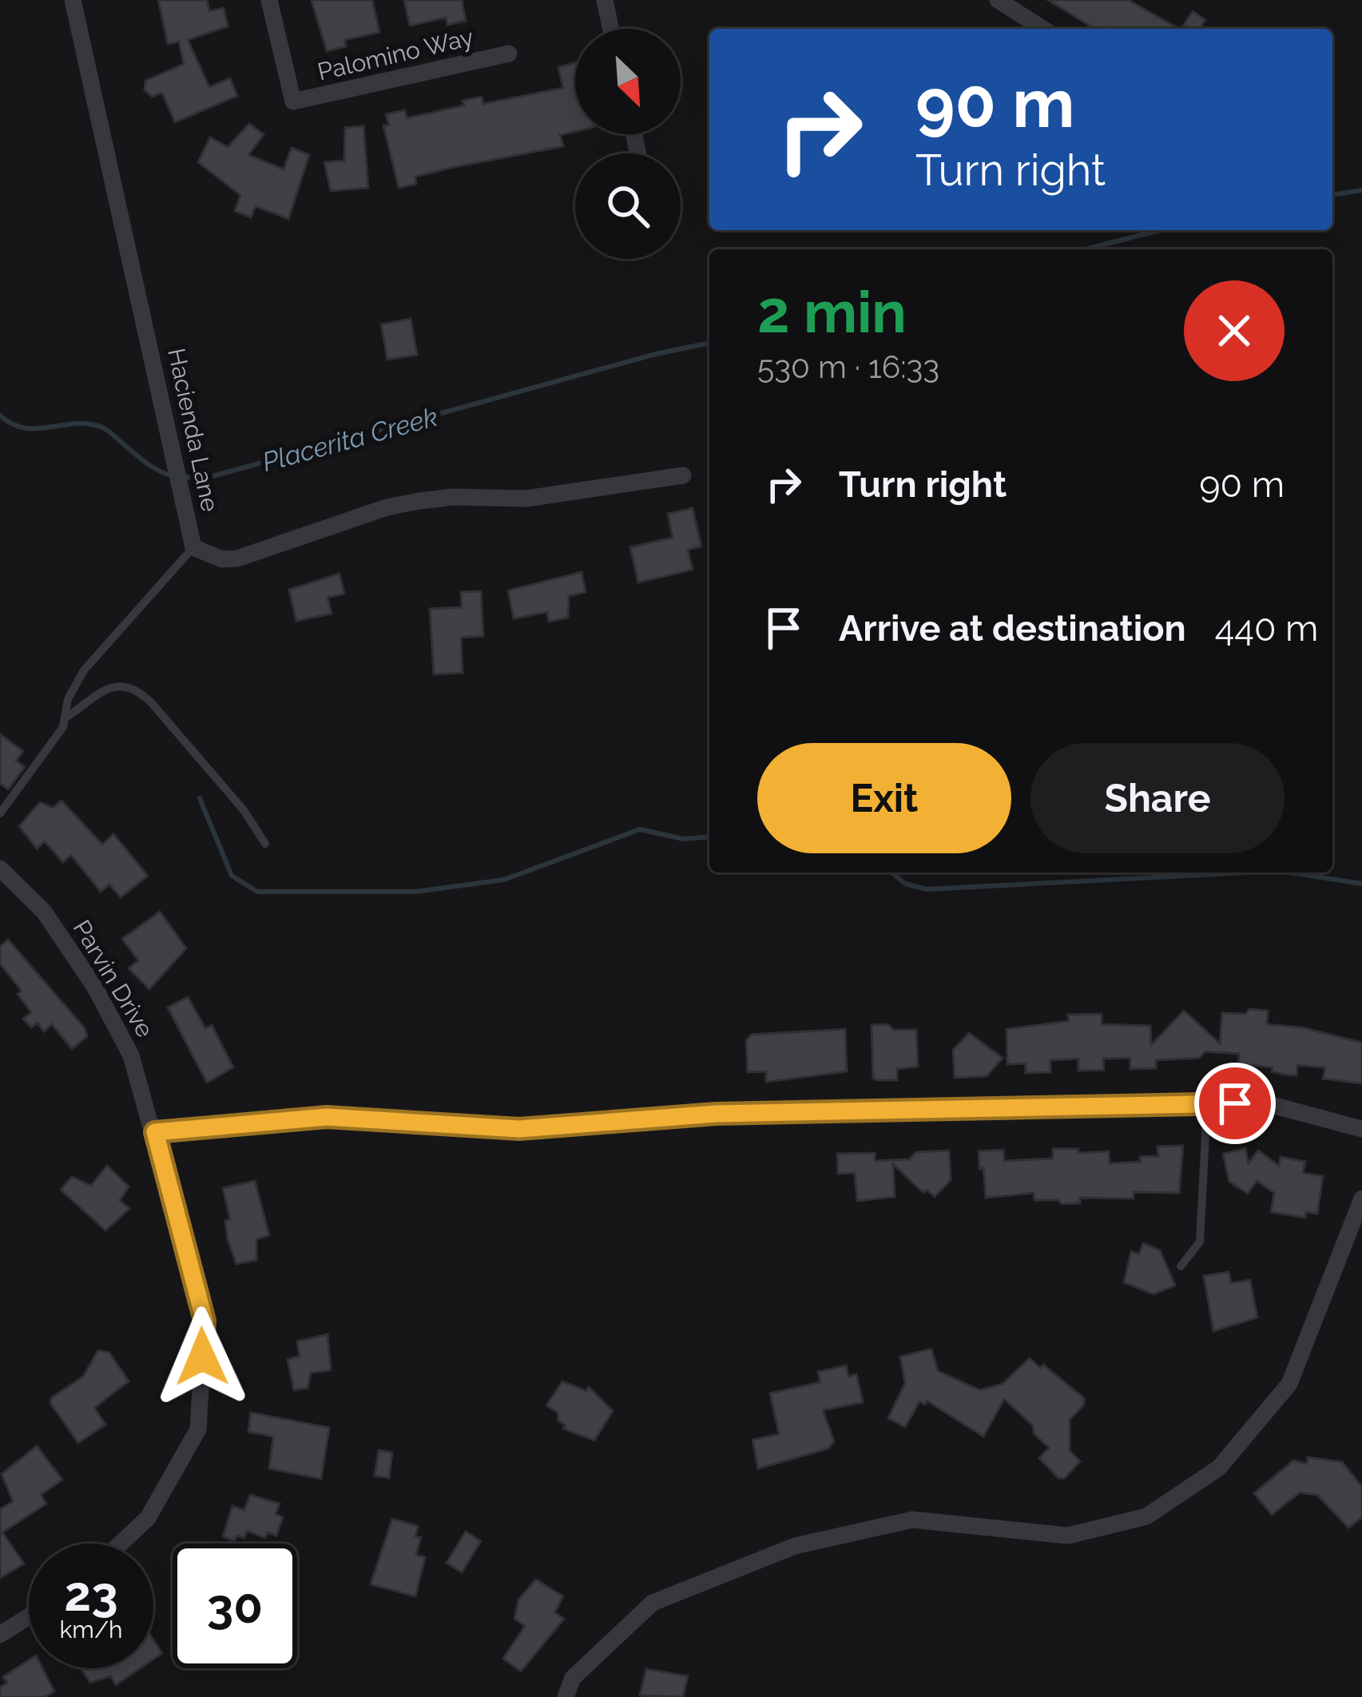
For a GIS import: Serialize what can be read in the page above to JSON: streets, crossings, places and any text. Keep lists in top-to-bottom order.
{
  "streets": {
    "street": ["Palomino Way", "Hacienda Lane", "Parvin Drive"]
  },
  "water": ["Placerita Creek"],
  "north": "bottom right",
  "page": {
    "turn": ["90 m", "Turn right"],
    "heading": ["2 min", "530 m · 16:33"],
    "list": [
      {
        "name": "Turn right",
        "value": "90 m"
      },
      {
        "name": "Arrive at destination",
        "value": "440 m"
      }
    ],
    "buttons": ["Exit", "Share"],
    "speed": "23 km/h",
    "limit": "30"
  }
}
